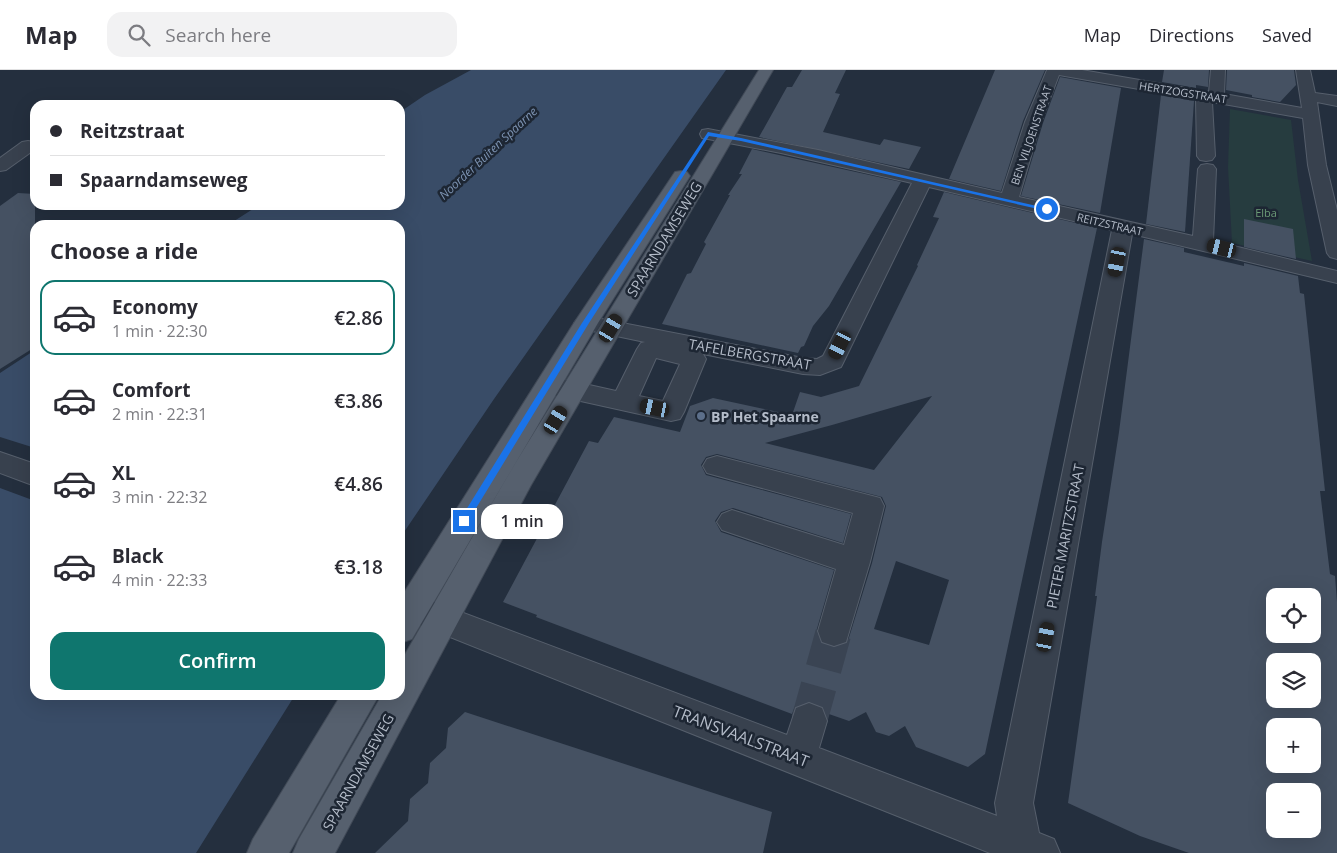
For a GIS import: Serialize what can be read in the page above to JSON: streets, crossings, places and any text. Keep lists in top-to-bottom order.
{
  "streets": {
    "main road": ["SPAARNDAMSEWEG"],
    "street": [
      "HERTZOGSTRAAT",
      "BEN VILJOENSTRAAT",
      "REITZSTRAAT",
      "TAFELBERGSTRAAT",
      "PIETER MARITZSTRAAT",
      "TRANSVAALSTRAAT"
    ]
  },
  "crossings": [
    ["HERTZOGSTRAAT", "BEN VILJOENSTRAAT"],
    ["BEN VILJOENSTRAAT", "REITZSTRAAT"],
    ["REITZSTRAAT", "SPAARNDAMSEWEG"],
    ["REITZSTRAAT", "TAFELBERGSTRAAT"],
    ["REITZSTRAAT", "PIETER MARITZSTRAAT"],
    ["SPAARNDAMSEWEG", "TAFELBERGSTRAAT"],
    ["SPAARNDAMSEWEG", "TRANSVAALSTRAAT"],
    ["PIETER MARITZSTRAAT", "TRANSVAALSTRAAT"]
  ],
  "water": ["Noorder Buiten Spaarne"],
  "parks": ["Elba"],
  "places": ["BP Het Spaarne"],
  "page": {
    "header": "Map",
    "search": "Search here",
    "nav": ["Map", "Directions", "Saved"],
    "banner": ["Reitzstraat", "Spaarndamseweg"],
    "heading": "Choose a ride",
    "list": [
      {
        "name": "Economy",
        "note": "1 min · 22:30",
        "value": "€2.86"
      },
      {
        "name": "Comfort",
        "note": "2 min · 22:31",
        "value": "€3.86"
      },
      {
        "name": "XL",
        "note": "3 min · 22:32",
        "value": "€4.86"
      },
      {
        "name": "Black",
        "note": "4 min · 22:33",
        "value": "€3.18"
      }
    ],
    "bubble": "1 min",
    "map_buttons": ["+", "−"],
    "buttons": "Confirm"
  }
}
